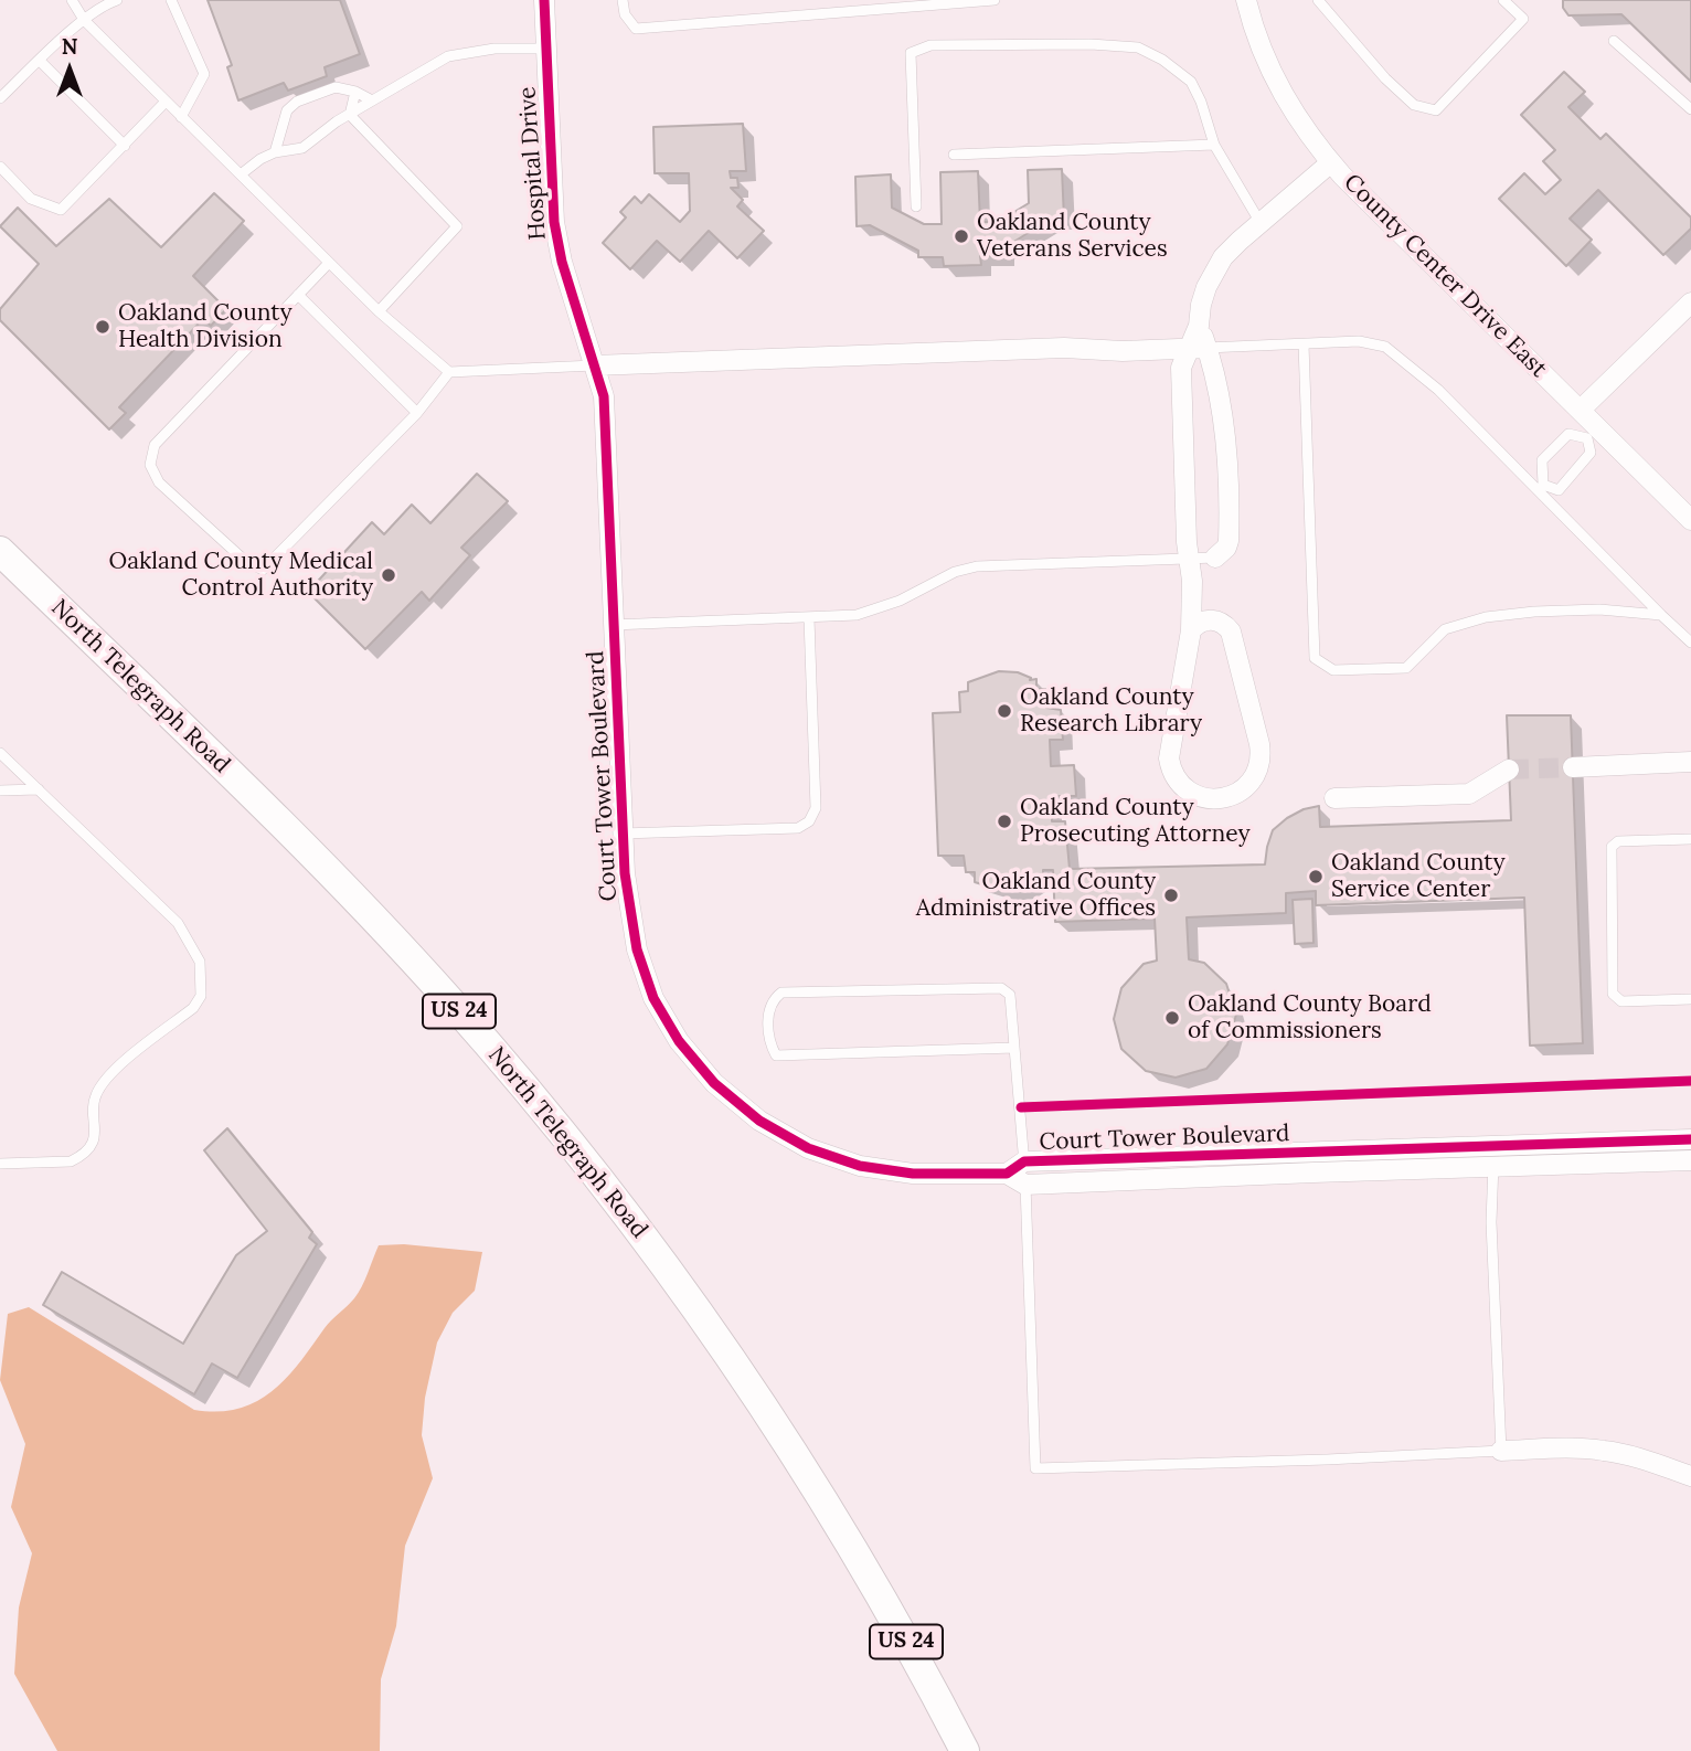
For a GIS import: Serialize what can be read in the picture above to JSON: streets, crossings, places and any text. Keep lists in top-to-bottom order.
{
  "streets": {
    "main road": ["North Telegraph Road", "US 24"],
    "street": ["Hospital Drive", "County Center Drive East", "Court Tower Boulevard"]
  },
  "crossings": [
    ["Hospital Drive", "Court Tower Boulevard"]
  ],
  "places": [
    "Oakland County Veterans Services",
    "Oakland County Health Division",
    "Oakland County Medical Control Authority",
    "Oakland County Research Library",
    "Oakland County Prosecuting Attorney",
    "Oakland County Service Center",
    "Oakland County Administrative Offices",
    "Oakland County Board of Commissioners"
  ],
  "north": "top"
}
